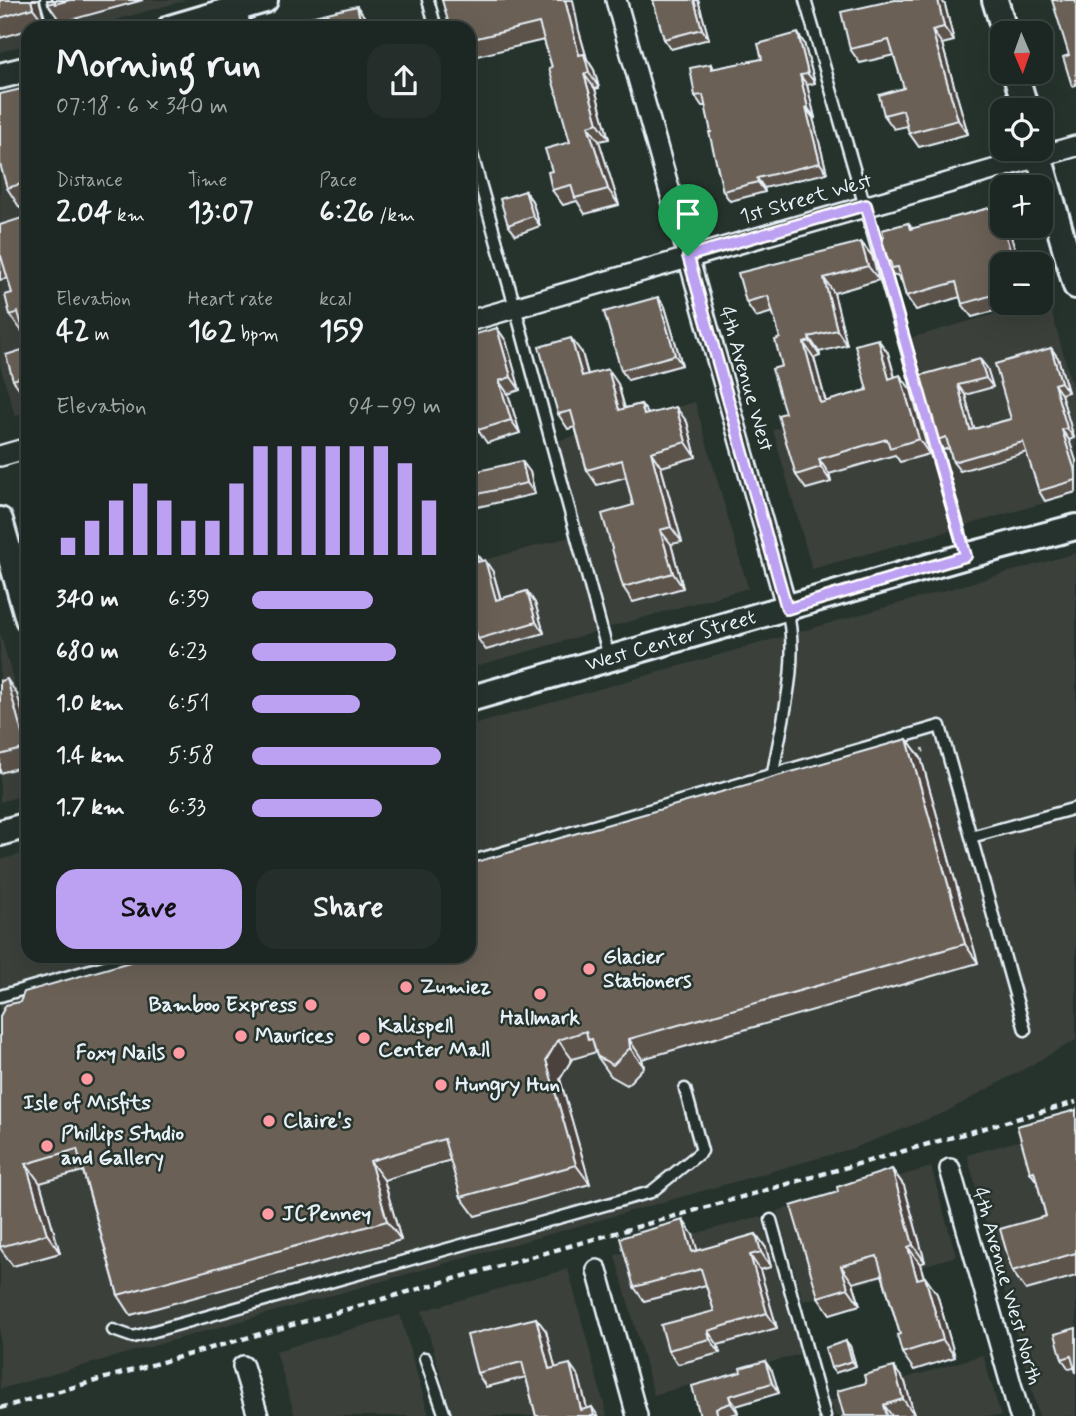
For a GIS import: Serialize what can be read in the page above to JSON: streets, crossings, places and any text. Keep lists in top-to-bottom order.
{
  "streets": {
    "street": [
      "1st Street West",
      "4th Avenue West",
      "West Center Street",
      "4th Avenue West North"
    ]
  },
  "crossings": [
    ["1st Street West", "4th Avenue West"],
    ["4th Avenue West", "West Center Street"]
  ],
  "places": [
    "Glacier Stationers",
    "Zumiez",
    "Hallmark",
    "Bamboo Express",
    "Maurices",
    "Kalispell Center Mall",
    "Foxy Nails",
    "Isle of Misfits",
    "Hungry Hun",
    "Claire's",
    "Phillips Studio and Gallery",
    "JCPenney"
  ],
  "north": "bottom",
  "page": {
    "map_buttons": ["+", "−"],
    "heading": ["Morning run", "07:18 · 6 × 340 m"],
    "stats": [
      ["Distance", "2.04 km"],
      ["Time", "13:07"],
      ["Pace", "6:26 /km"],
      ["Elevation", "42 m"],
      ["Heart rate", "162 bpm"],
      ["kcal", "159"]
    ],
    "chart": ["Elevation", "94–99 m"],
    "list": [
      {
        "name": "340 m",
        "note": "6:39"
      },
      {
        "name": "680 m",
        "note": "6:23"
      },
      {
        "name": "1.0 km",
        "note": "6:51"
      },
      {
        "name": "1.4 km",
        "note": "5:58"
      },
      {
        "name": "1.7 km",
        "note": "6:33"
      }
    ],
    "buttons": ["Save", "Share"]
  }
}
